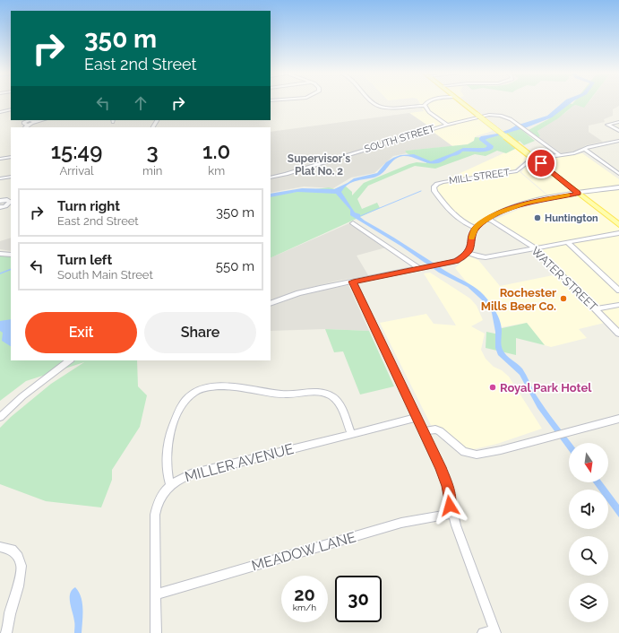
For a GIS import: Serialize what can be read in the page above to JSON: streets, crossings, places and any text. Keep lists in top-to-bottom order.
{
  "streets": {
    "street": [
      "SOUTH STREET",
      "MILL STREET",
      "WATER STREET",
      "MILLER AVENUE",
      "MEADOW LANE"
    ]
  },
  "crossings": [
    ["SOUTH STREET", "MILL STREET"],
    ["MILLER AVENUE", "MEADOW LANE"]
  ],
  "districts": ["Supervisor's Plat No. 2"],
  "places": ["Huntington", "Rochester Mills Beer Co.", "Royal Park Hotel"],
  "north": "bottom",
  "page": {
    "turn": ["350 m", "East 2nd Street"],
    "eta": [
      "15:49",
      "Arrival",
      "3",
      "min",
      "1.0",
      "km"
    ],
    "list": [
      {
        "name": "Turn right",
        "note": "East 2nd Street",
        "value": "350 m"
      },
      {
        "name": "Turn left",
        "note": "South Main Street",
        "value": "550 m"
      }
    ],
    "buttons": ["Exit", "Share"],
    "speed": "20 km/h",
    "limit": "30"
  }
}
